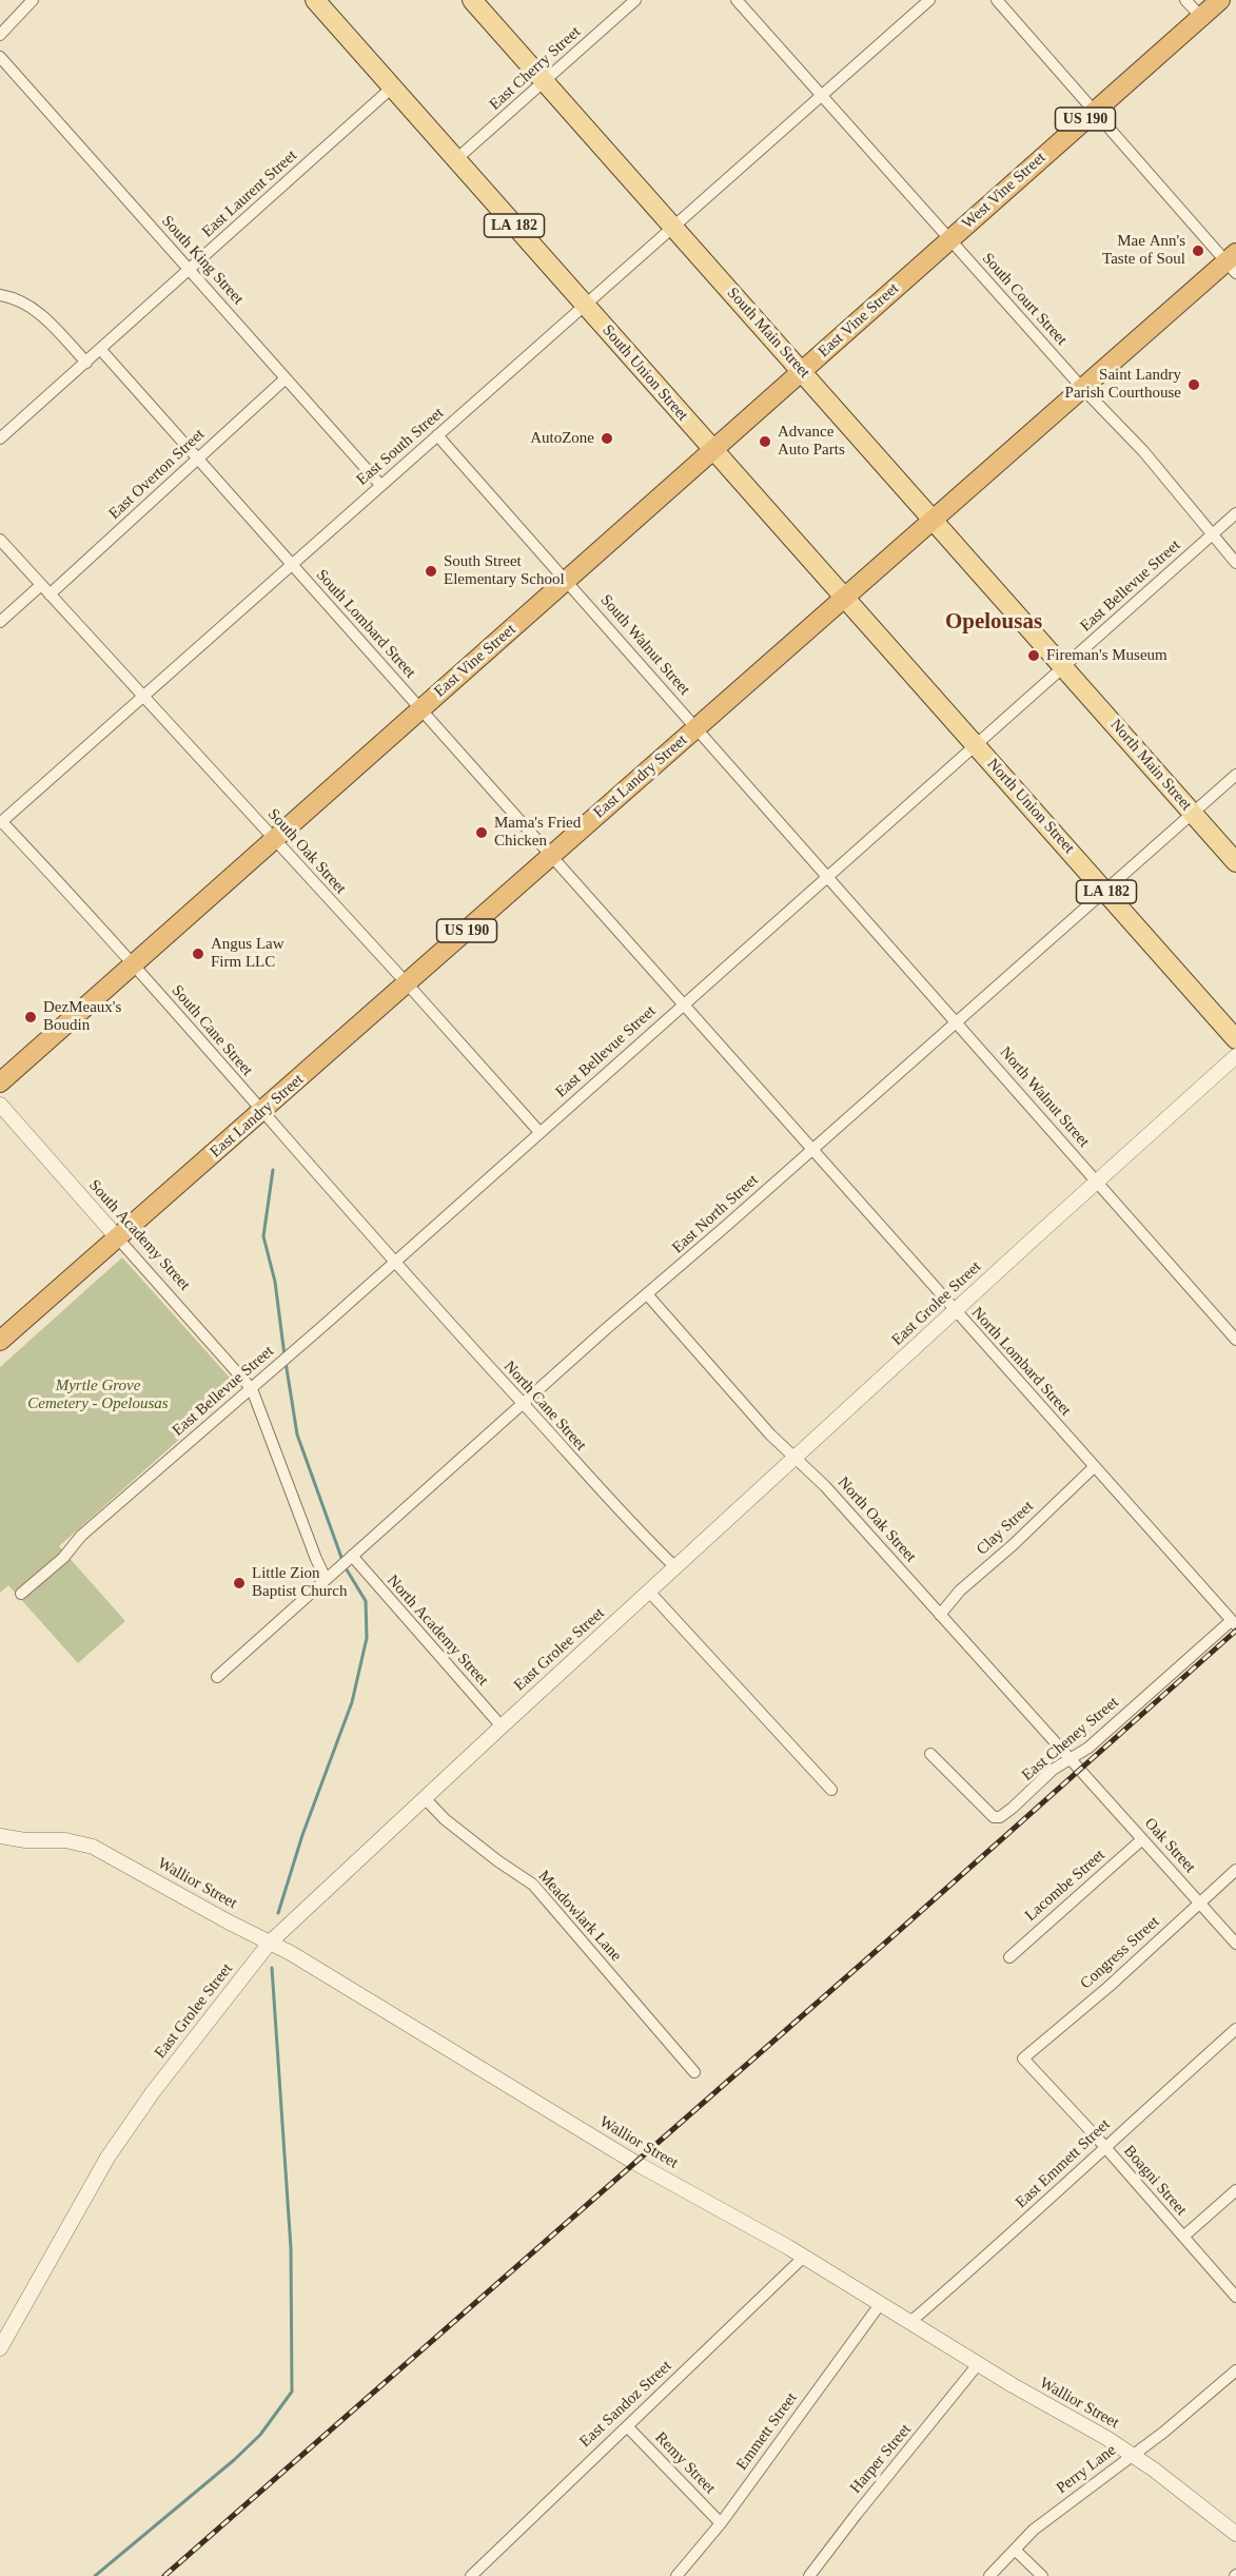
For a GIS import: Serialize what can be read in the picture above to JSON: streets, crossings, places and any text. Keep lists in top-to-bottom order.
{
  "streets": {
    "highway": [
      "US 190",
      "West Vine Street",
      "East Vine Street",
      "East Landry Street"
    ],
    "main road": [
      "LA 182",
      "South Main Street",
      "South Union Street",
      "North Main Street",
      "North Union Street"
    ],
    "street": [
      "East Cherry Street",
      "East Laurent Street",
      "South King Street",
      "South Court Street",
      "East South Street",
      "East Overton Street",
      "East Bellevue Street",
      "South Lombard Street",
      "South Walnut Street",
      "South Oak Street",
      "South Cane Street",
      "North Walnut Street",
      "East North Street",
      "South Academy Street",
      "East Grolee Street",
      "North Lombard Street",
      "North Cane Street",
      "North Oak Street",
      "Clay Street",
      "North Academy Street",
      "East Cheney Street",
      "Oak Street",
      "Wallior Street",
      "Lacombe Street",
      "Meadowlark Lane",
      "Congress Street",
      "East Emmett Street",
      "Boagni Street",
      "East Sandoz Street",
      "Emmett Street",
      "Harper Street",
      "Remy Street",
      "Perry Lane"
    ]
  },
  "crossings": [
    ["East Cherry Street", "South Main Street"],
    ["East Cherry Street", "South Union Street"],
    ["US 190", "South Court Street"],
    ["US 190", "East Landry Street"],
    ["West Vine Street", "South Court Street"],
    ["West Vine Street", "East Vine Street"],
    ["East Laurent Street", "South King Street"],
    ["East Laurent Street", "South Union Street"],
    ["East Laurent Street", "South Lombard Street"],
    ["South King Street", "East South Street"],
    ["South King Street", "East Overton Street"],
    ["South Court Street", "East Vine Street"],
    ["South Court Street", "East South Street"],
    ["South Court Street", "East Bellevue Street"],
    ["South Court Street", "East Landry Street"],
    ["East Vine Street", "South Main Street"],
    ["East Vine Street", "South Union Street"],
    ["East Vine Street", "South Lombard Street"],
    ["East Vine Street", "South Walnut Street"],
    ["East Vine Street", "South Oak Street"],
    ["East Vine Street", "South Cane Street"],
    ["South Main Street", "East South Street"],
    ["South Main Street", "East Bellevue Street"],
    ["South Main Street", "North Main Street"],
    ["South Main Street", "East Landry Street"],
    ["South Union Street", "East South Street"],
    ["South Union Street", "East Bellevue Street"],
    ["South Union Street", "East Landry Street"],
    ["South Union Street", "North Union Street"],
    ["East South Street", "South Lombard Street"],
    ["East South Street", "South Walnut Street"],
    ["East South Street", "South Oak Street"],
    ["East South Street", "South Cane Street"],
    ["East Overton Street", "South Lombard Street"],
    ["East Overton Street", "South Oak Street"],
    ["East Bellevue Street", "South Lombard Street"],
    ["East Bellevue Street", "South Walnut Street"],
    ["East Bellevue Street", "North Main Street"],
    ["East Bellevue Street", "North Union Street"],
    ["East Bellevue Street", "South Oak Street"],
    ["East Bellevue Street", "South Cane Street"],
    ["East Bellevue Street", "North Walnut Street"],
    ["East Bellevue Street", "South Academy Street"],
    ["East Bellevue Street", "North Lombard Street"],
    ["East Bellevue Street", "North Cane Street"],
    ["South Lombard Street", "East Landry Street"],
    ["South Lombard Street", "North Lombard Street"],
    ["South Walnut Street", "East Landry Street"],
    ["South Walnut Street", "North Walnut Street"],
    ["North Main Street", "East North Street"],
    ["East Landry Street", "South Oak Street"],
    ["East Landry Street", "South Cane Street"],
    ["East Landry Street", "South Academy Street"],
    ["North Union Street", "East North Street"],
    ["South Cane Street", "North Cane Street"],
    ["North Walnut Street", "East North Street"],
    ["North Walnut Street", "East Grolee Street"],
    ["East North Street", "North Lombard Street"],
    ["East North Street", "North Cane Street"],
    ["East North Street", "North Oak Street"],
    ["East North Street", "North Academy Street"],
    ["East Grolee Street", "North Lombard Street"],
    ["East Grolee Street", "North Cane Street"],
    ["East Grolee Street", "North Oak Street"],
    ["East Grolee Street", "North Academy Street"],
    ["East Grolee Street", "Wallior Street"],
    ["East Grolee Street", "Meadowlark Lane"],
    ["North Lombard Street", "Clay Street"],
    ["North Lombard Street", "East Cheney Street"],
    ["North Oak Street", "Clay Street"],
    ["North Oak Street", "East Cheney Street"],
    ["North Oak Street", "Oak Street"],
    ["Oak Street", "Lacombe Street"],
    ["Oak Street", "Congress Street"],
    ["Wallior Street", "East Emmett Street"],
    ["Wallior Street", "East Sandoz Street"],
    ["Wallior Street", "Emmett Street"],
    ["Wallior Street", "Harper Street"],
    ["Wallior Street", "Perry Lane"],
    ["Congress Street", "Boagni Street"],
    ["East Emmett Street", "Boagni Street"],
    ["East Sandoz Street", "Remy Street"],
    ["Emmett Street", "Remy Street"]
  ],
  "districts": ["Opelousas"],
  "parks": ["Myrtle Grove Cemetery - Opelousas"],
  "places": [
    "Mae Ann's Taste of Soul",
    "Saint Landry Parish Courthouse",
    "AutoZone",
    "Advance Auto Parts",
    "South Street Elementary School",
    "Fireman's Museum",
    "Mama's Fried Chicken",
    "Angus Law Firm LLC",
    "DezMeaux's Boudin",
    "Little Zion Baptist Church"
  ]
}
